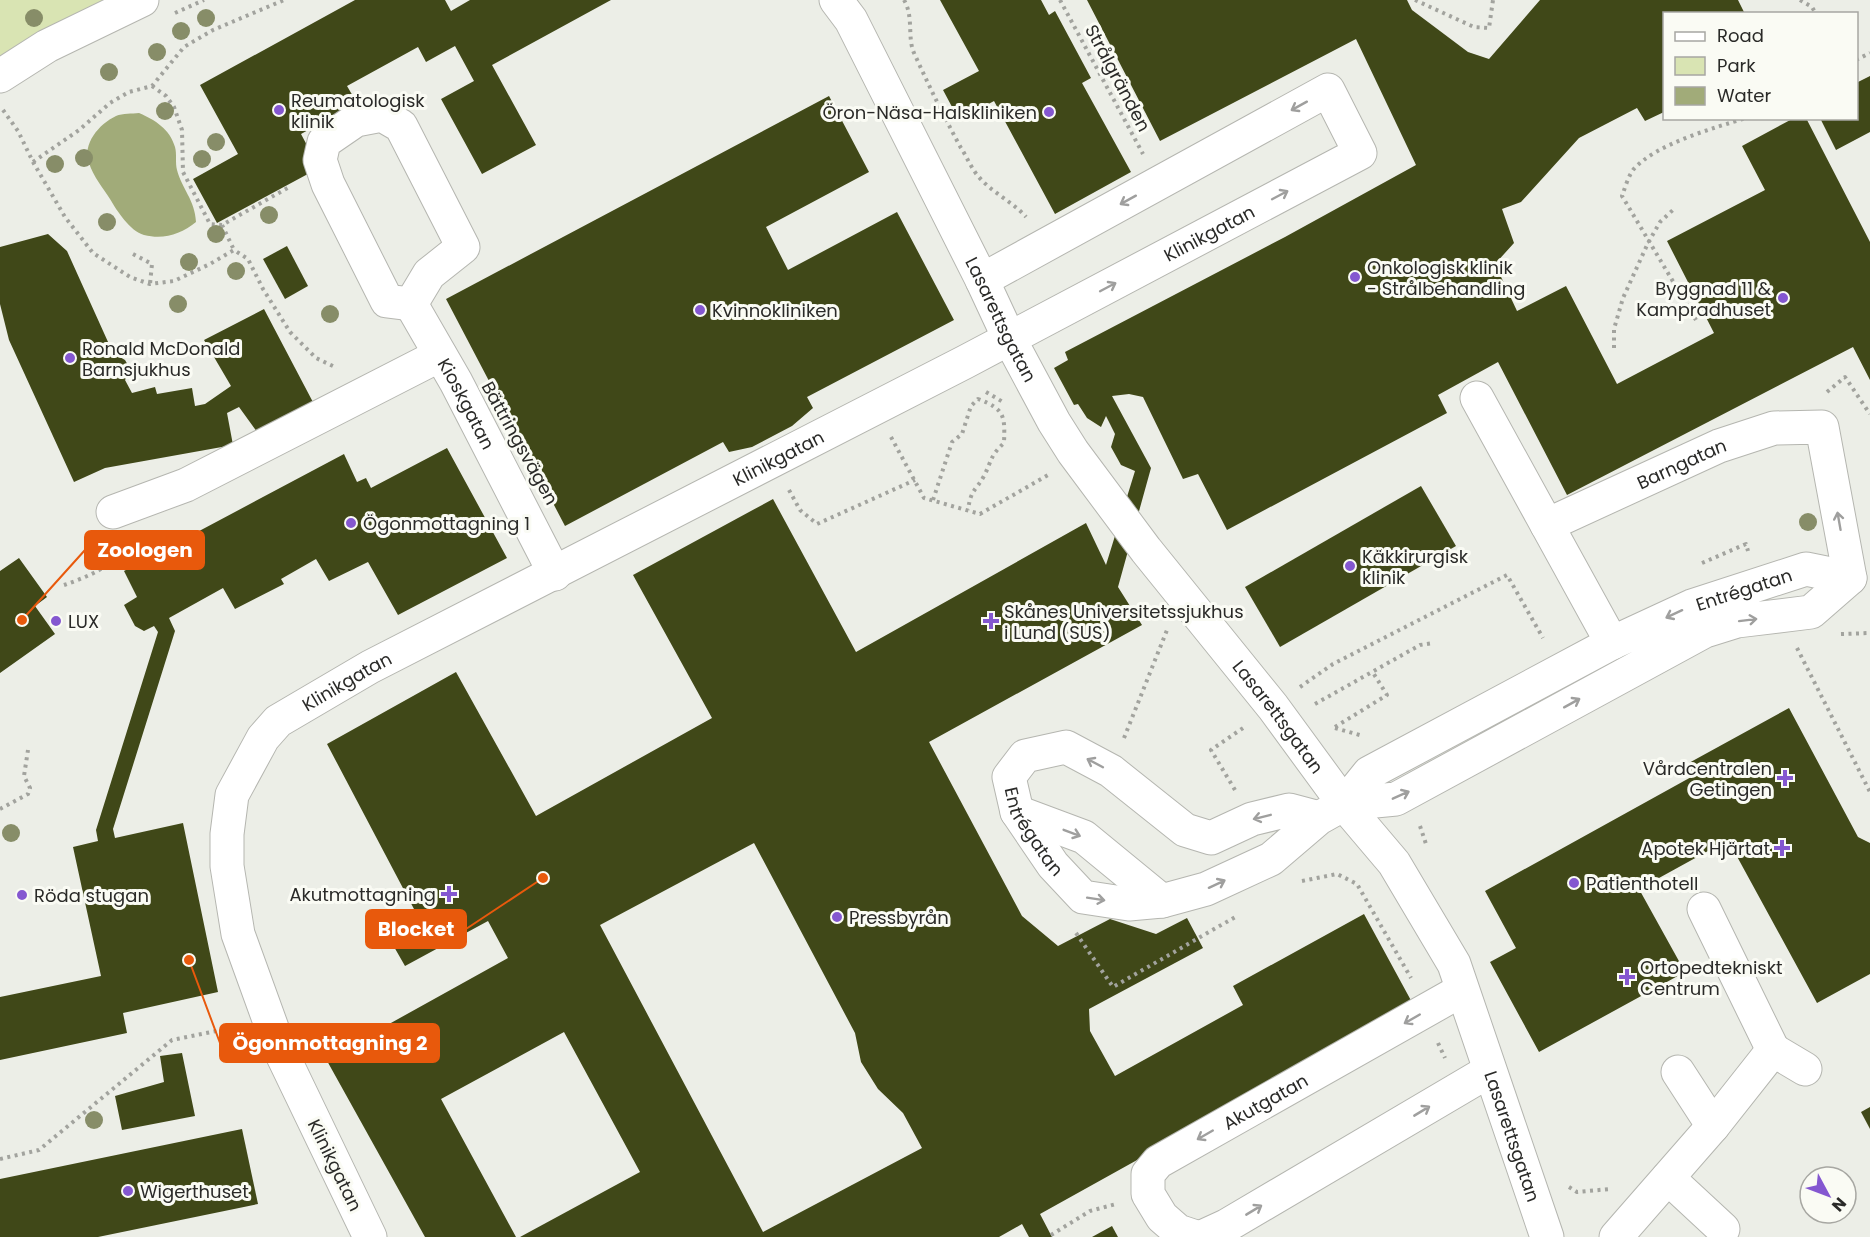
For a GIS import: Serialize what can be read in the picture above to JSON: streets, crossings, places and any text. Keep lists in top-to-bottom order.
{
  "streets": {
    "street": [
      "Klinikgatan",
      "Lasarettsgatan",
      "Kioskgatan",
      "Barngatan",
      "Entrégatan",
      "Akutgatan"
    ],
    "path": ["Strålgränden"]
  },
  "crossings": [
    ["Klinikgatan", "Lasarettsgatan"],
    ["Klinikgatan", "Kioskgatan"],
    ["Lasarettsgatan", "Entrégatan"],
    ["Lasarettsgatan", "Akutgatan"],
    ["Barngatan", "Entrégatan"]
  ],
  "places": {
    "other": [
      "Reumatologisk klinik",
      "Öron-Näsa-Halskliniken",
      "Onkologisk klinik - Strålbehandling",
      "Byggnad 11 & Kampradhuset",
      "Kvinnokliniken",
      "Ronald McDonald Barnsjukhus",
      "Ögonmottagning 1",
      "Käkkirurgisk klinik",
      "Zoologen",
      "LUX",
      "Blocket",
      "Patienthotell",
      "Röda stugan",
      "Pressbyrån",
      "Ögonmottagning 2",
      "Wigerthuset"
    ],
    "health": [
      "Skånes Universitetssjukhus i Lund (SUS)",
      "Vårdcentralen Getingen",
      "Apotek Hjärtat",
      "Akutmottagning",
      "Ortopedtekniskt Centrum"
    ]
  },
  "legend": ["Road", "Park", "Water"],
  "north": "bottom right"
}
